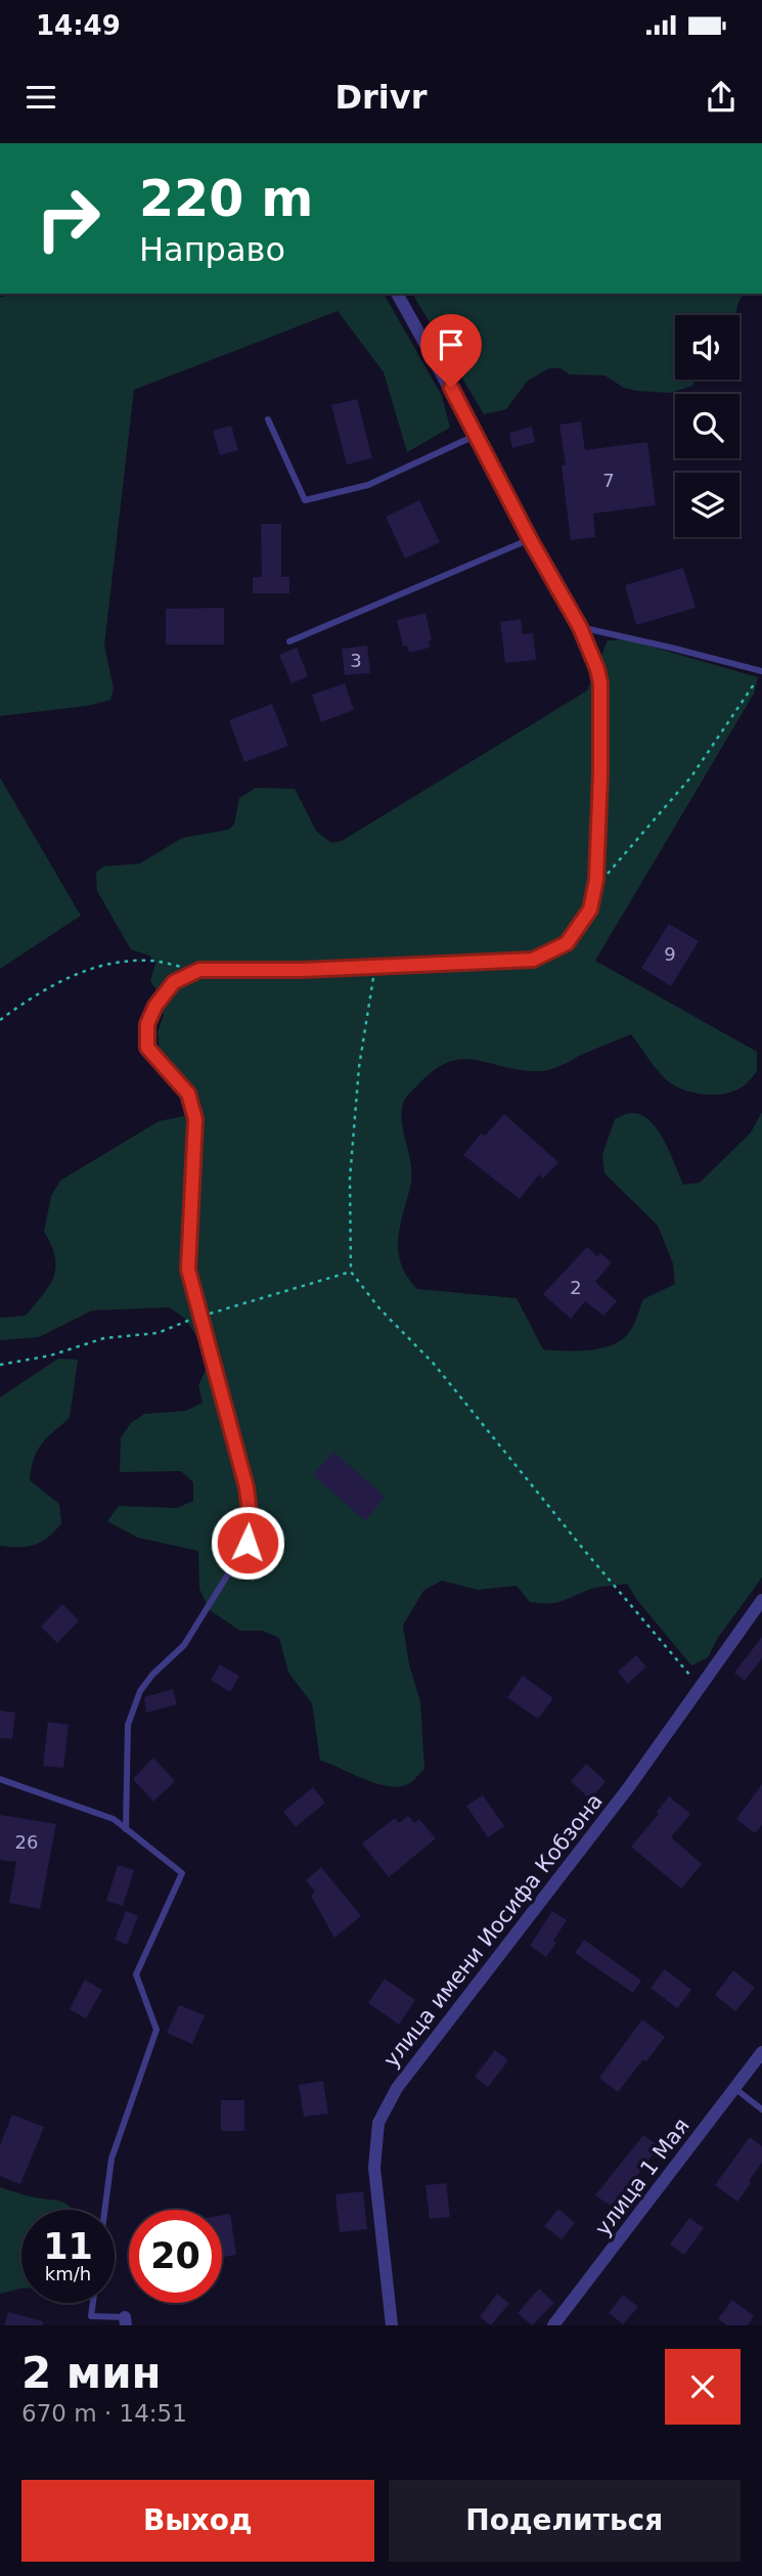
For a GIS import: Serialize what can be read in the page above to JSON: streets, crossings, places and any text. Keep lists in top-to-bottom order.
{
  "streets": {
    "street": ["улица имени Иосифа Кобзона", "улица 1 Мая"]
  },
  "house_numbers": [
    "7",
    "3",
    "9",
    "2",
    "26"
  ],
  "page": {
    "status": "14:49",
    "header": "Drivr",
    "turn": ["220 m", "Направо"],
    "speed": "11 km/h",
    "limit": "20",
    "heading": ["2 мин", "670 m · 14:51"],
    "buttons": ["Выход", "Поделиться"]
  }
}
